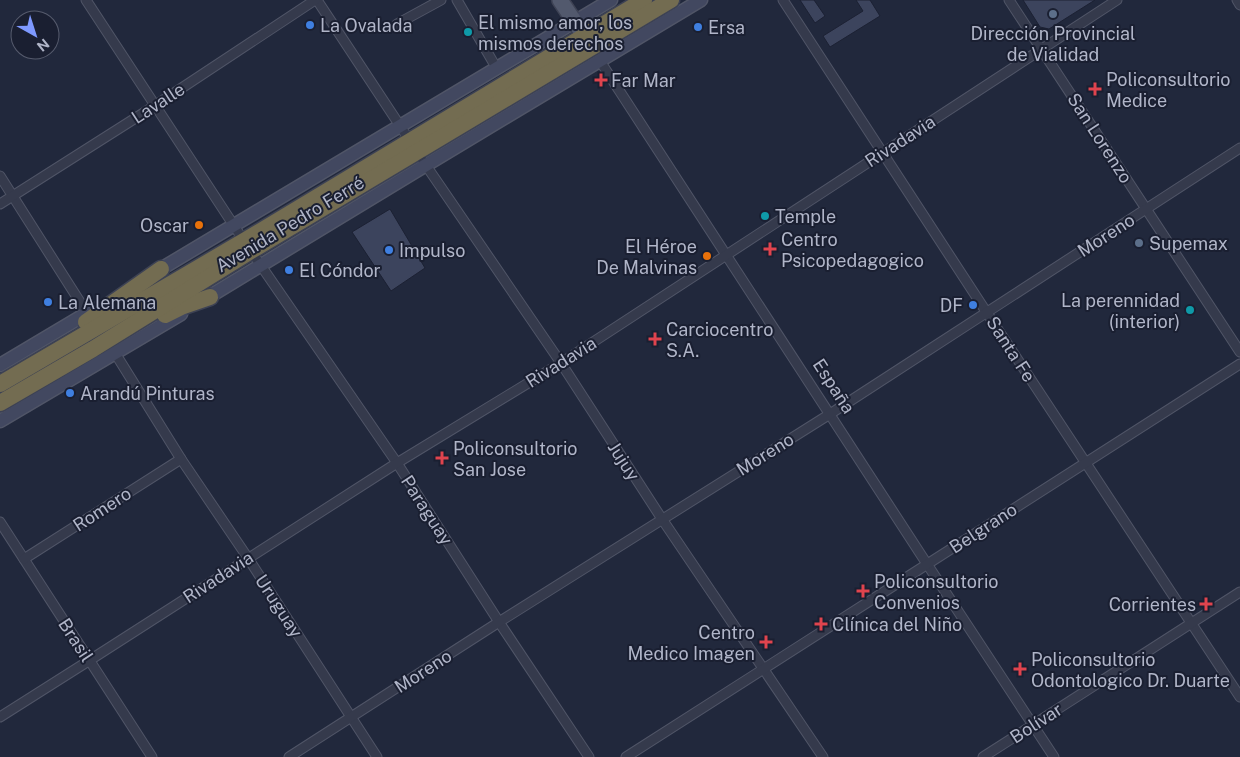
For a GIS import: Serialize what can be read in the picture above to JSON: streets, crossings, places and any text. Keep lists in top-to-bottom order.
{
  "streets": {
    "highway": ["Avenida Pedro Ferré"],
    "street": [
      "Lavalle",
      "San Lorenzo",
      "Rivadavia",
      "Moreno",
      "Santa Fe",
      "España",
      "Jujuy",
      "Romero",
      "Paraguay",
      "Belgrano",
      "Uruguay",
      "Brasil",
      "Bolívar"
    ]
  },
  "crossings": [
    ["Lavalle", "Jujuy"],
    ["Lavalle", "Paraguay"],
    ["San Lorenzo", "Rivadavia"],
    ["San Lorenzo", "Moreno"],
    ["Rivadavia", "Santa Fe"],
    ["Rivadavia", "España"],
    ["Rivadavia", "Jujuy"],
    ["Rivadavia", "Paraguay"],
    ["Rivadavia", "Uruguay"],
    ["Rivadavia", "Brasil"],
    ["Avenida Pedro Ferré", "España"],
    ["Avenida Pedro Ferré", "Jujuy"],
    ["Avenida Pedro Ferré", "Paraguay"],
    ["Avenida Pedro Ferré", "Uruguay"],
    ["Moreno", "Santa Fe"],
    ["Moreno", "España"],
    ["Moreno", "Jujuy"],
    ["Moreno", "Paraguay"],
    ["Moreno", "Uruguay"],
    ["Santa Fe", "Belgrano"],
    ["Santa Fe", "Bolívar"],
    ["España", "Belgrano"],
    ["España", "Bolívar"],
    ["Jujuy", "Belgrano"],
    ["Romero", "Uruguay"],
    ["Romero", "Brasil"]
  ],
  "places": {
    "other": [
      "Dirección Provincial de Vialidad",
      "La Ovalada",
      "Ersa",
      "El mismo amor, los mismos derechos",
      "Temple",
      "Oscar",
      "Supemax",
      "Impulso",
      "El Héroe De Malvinas",
      "El Cóndor",
      "La Alemana",
      "DF",
      "La perennidad (interior)",
      "Arandú Pinturas"
    ],
    "health": [
      "Far Mar",
      "Policonsultorio Medice",
      "Centro Psicopedagogico",
      "Carciocentro S.A.",
      "Policonsultorio San Jose",
      "Policonsultorio Convenios",
      "Corrientes",
      "Clínica del Niño",
      "Centro Medico Imagen",
      "Policonsultorio Odontologico Dr. Duarte"
    ]
  },
  "north": "bottom right"
}
